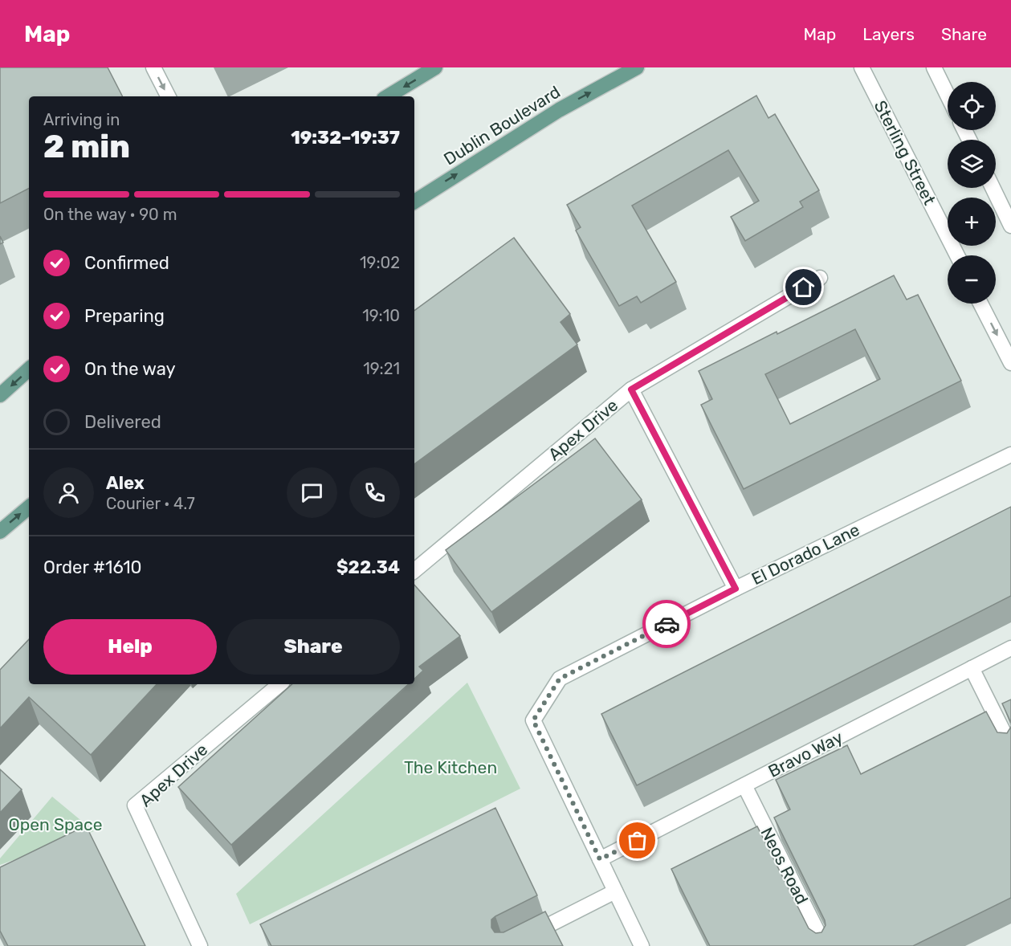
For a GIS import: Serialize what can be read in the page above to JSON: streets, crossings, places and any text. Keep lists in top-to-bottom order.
{
  "streets": {
    "main road": ["Dublin Boulevard"],
    "street": [
      "Sterling Street",
      "Apex Drive",
      "El Dorado Lane",
      "Bravo Way",
      "Neos Road"
    ]
  },
  "crossings": [
    ["El Dorado Lane", "Bravo Way"],
    ["Bravo Way", "Neos Road"]
  ],
  "one_way": ["Dublin Boulevard"],
  "parks": ["The Kitchen", "Open Space"],
  "page": {
    "header": "Map",
    "nav": ["Map", "Layers", "Share"],
    "map_buttons": ["+", "−"],
    "heading": ["2 min", "Arriving in", "19:32–19:37"],
    "panel": [
      "Alex",
      "Courier · 4.7",
      "Order #1610",
      "$22.34"
    ],
    "bar": "On the way · 90 m",
    "list": [
      ["Confirmed", "19:02"],
      ["Preparing", "19:10"],
      ["On the way", "19:21"],
      "Delivered"
    ],
    "buttons": ["Help", "Share"]
  }
}
